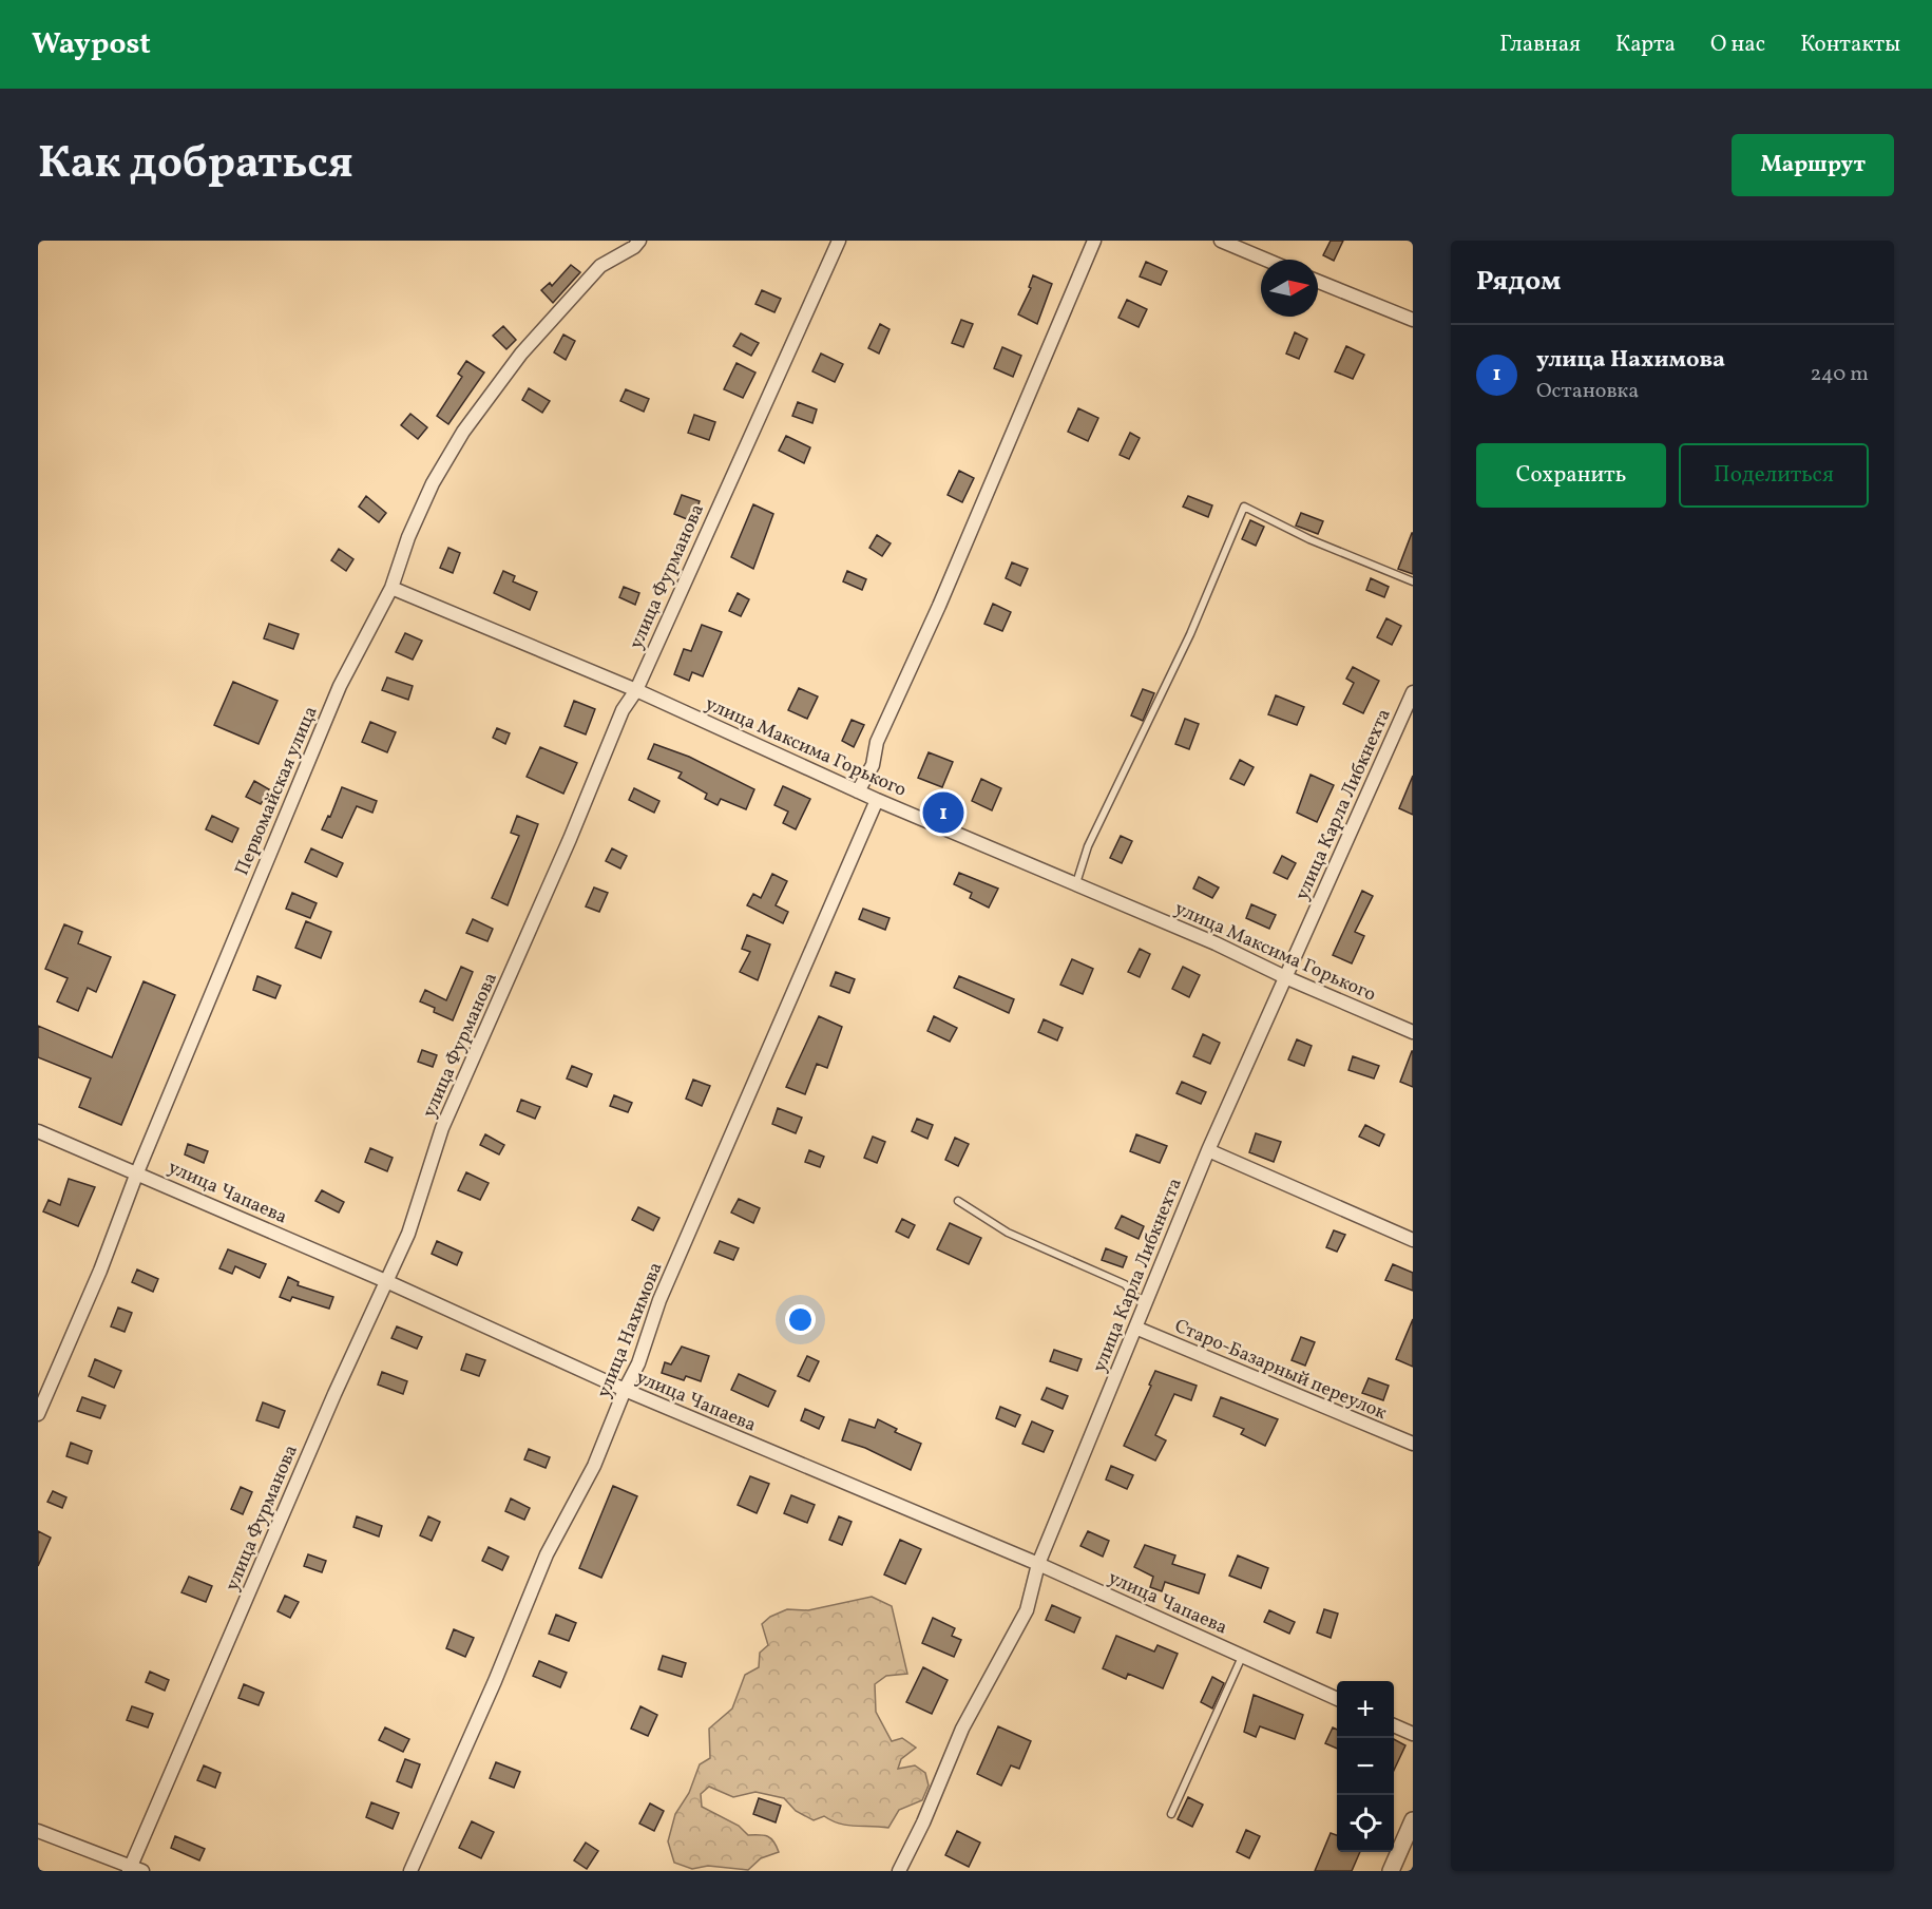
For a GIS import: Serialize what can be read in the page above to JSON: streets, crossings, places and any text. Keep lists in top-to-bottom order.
{
  "streets": {
    "street": [
      "улица Фурманова",
      "улица Максима Горького",
      "Первомайская улица",
      "улица Карла Либкнехта",
      "улица Чапаева",
      "улица Нахимова",
      "Старо-Базарный переулок"
    ]
  },
  "crossings": [
    ["улица Фурманова", "улица Максима Горького"],
    ["улица Фурманова", "улица Чапаева"],
    ["улица Максима Горького", "Первомайская улица"],
    ["улица Максима Горького", "улица Карла Либкнехта"],
    ["улица Максима Горького", "улица Нахимова"],
    ["Первомайская улица", "улица Чапаева"],
    ["улица Карла Либкнехта", "улица Чапаева"],
    ["улица Карла Либкнехта", "Старо-Базарный переулок"],
    ["улица Чапаева", "улица Нахимова"]
  ],
  "north": "right",
  "page": {
    "header": "Waypost",
    "nav": [
      "Главная",
      "Карта",
      "О нас",
      "Контакты"
    ],
    "title": "Как добраться",
    "buttons": [
      "Маршрут",
      ["Сохранить", "Поделиться"]
    ],
    "heading": "Рядом",
    "list": [
      {
        "mark": "1",
        "name": "улица Нахимова",
        "note": "Остановка",
        "value": "240 m"
      }
    ],
    "pins": "1",
    "map_buttons": ["+", "−"]
  }
}
